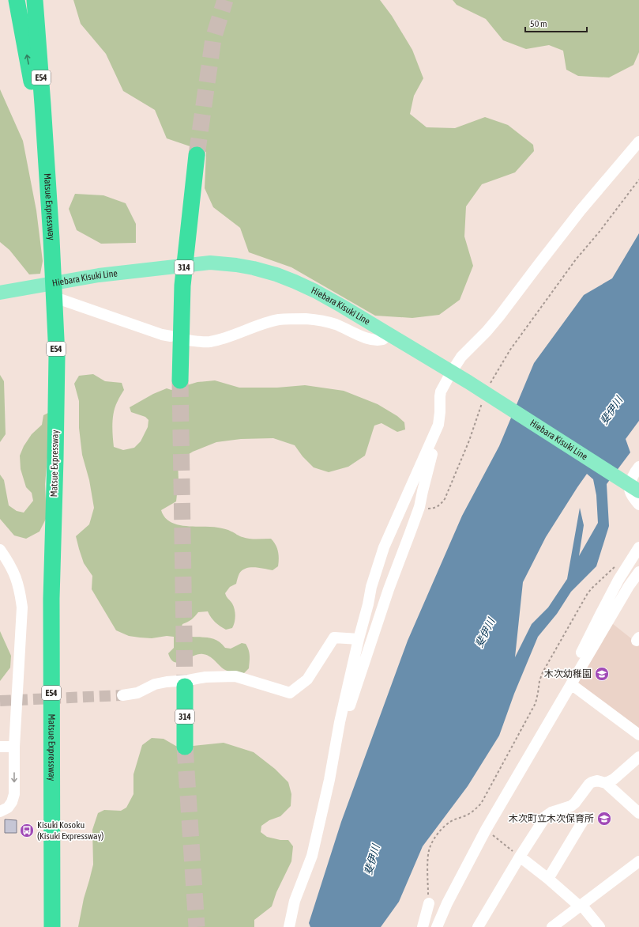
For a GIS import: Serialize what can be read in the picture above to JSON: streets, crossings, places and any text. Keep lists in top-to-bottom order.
{
  "streets": {
    "highway": ["E54", "Matsue Expressway", "314"],
    "main road": ["Hiebara Kisuki Line"]
  },
  "crossings": [
    ["314", "Hiebara Kisuki Line"]
  ],
  "water": ["斐伊川"],
  "places": {
    "school or university": ["木次幼稚園", "木次町立木次保育所"],
    "bus stop": ["Kisuki Kosoku (Kisuki Expressway)"]
  },
  "scale_bar": "50 m"
}
